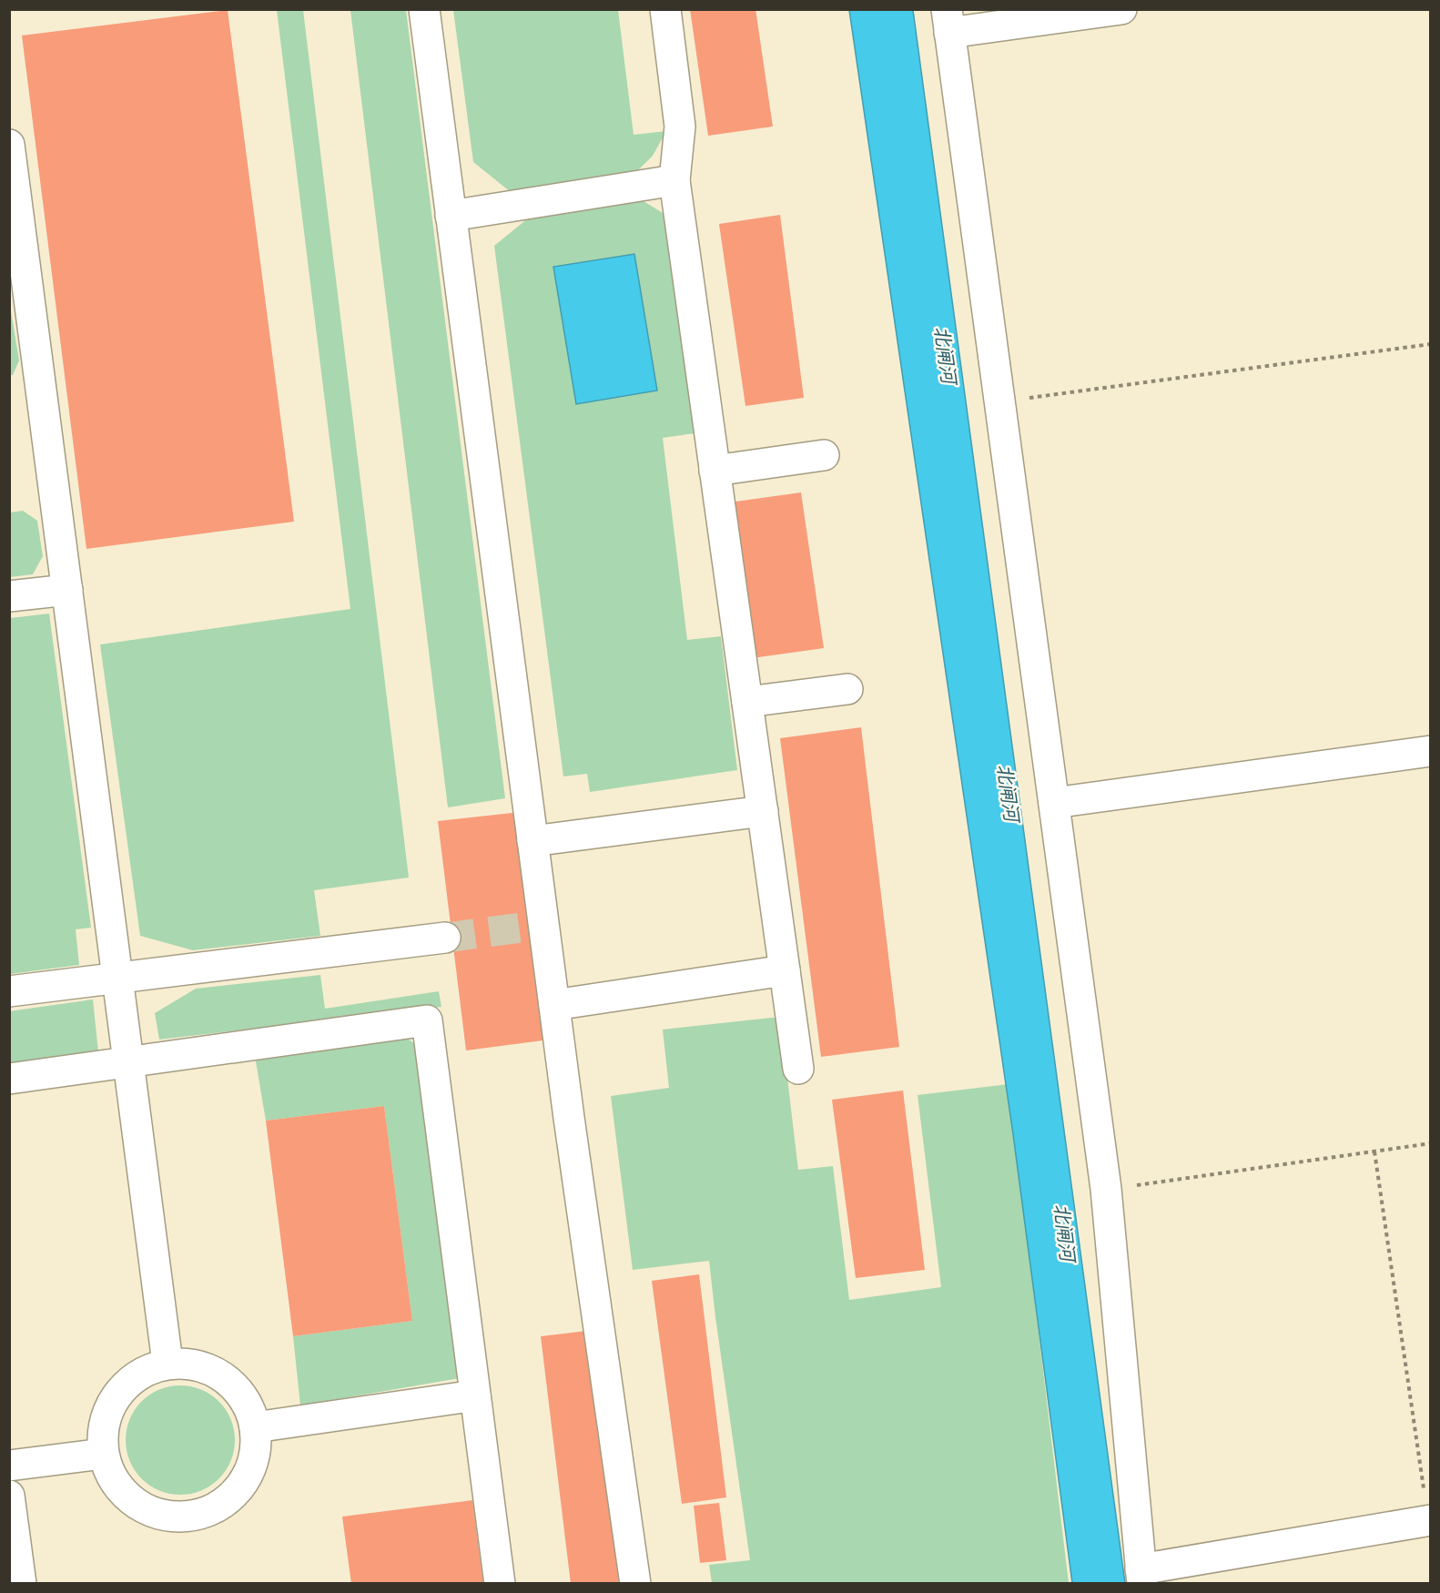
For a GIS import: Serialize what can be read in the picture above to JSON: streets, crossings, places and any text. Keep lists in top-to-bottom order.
{
  "water": ["北闸河"]
}
